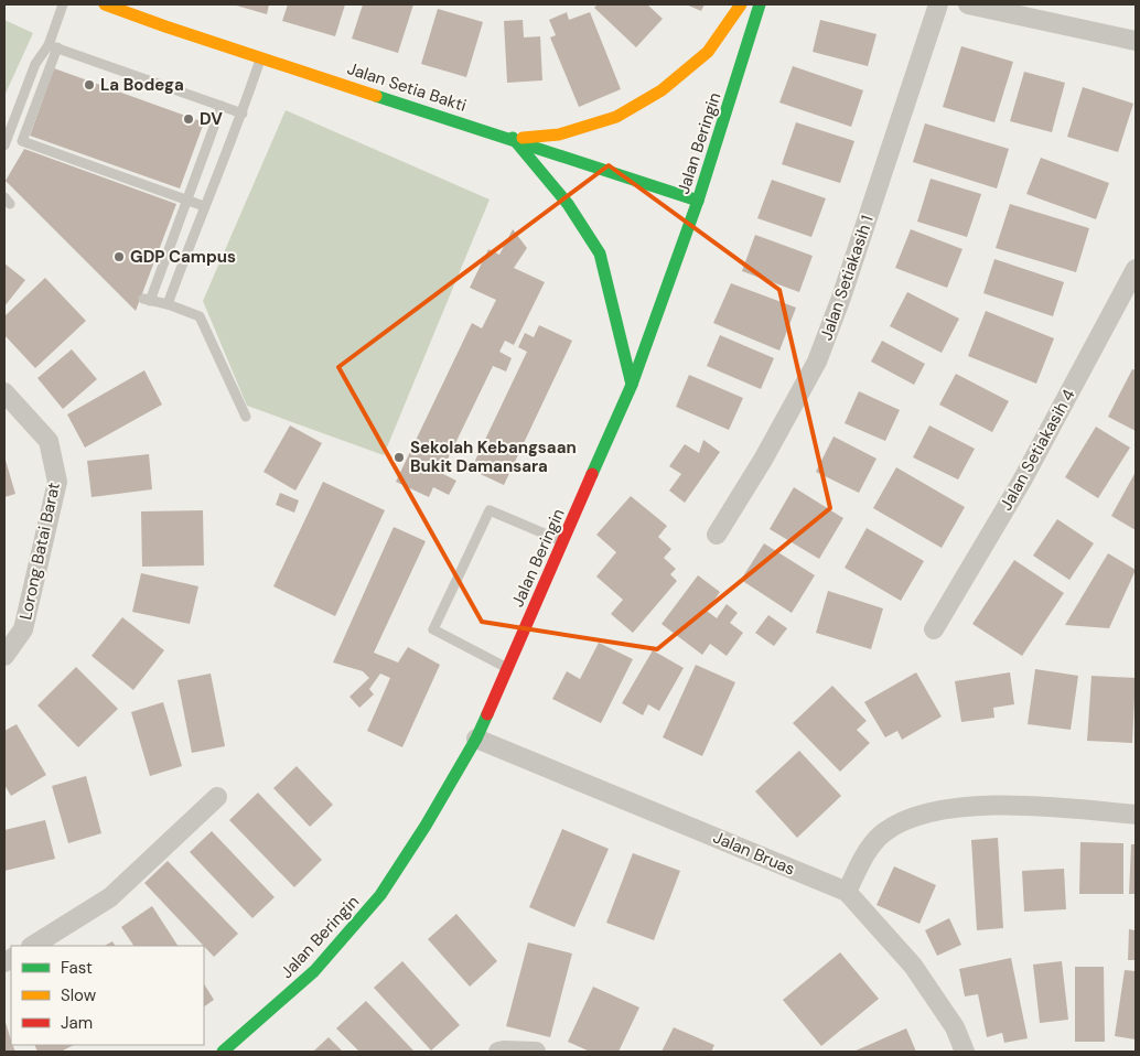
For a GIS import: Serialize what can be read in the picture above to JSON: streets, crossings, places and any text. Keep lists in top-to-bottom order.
{
  "streets": {
    "street": [
      "Jalan Setia Bakti",
      "Jalan Beringin",
      "Jalan Setiakasih 1",
      "Jalan Setiakasih 4",
      "Lorong Batai Barat",
      "Jalan Bruas"
    ]
  },
  "crossings": [
    ["Jalan Setia Bakti", "Jalan Beringin"],
    ["Jalan Beringin", "Jalan Bruas"]
  ],
  "places": [
    "La Bodega",
    "DV",
    "GDP Campus",
    "Sekolah Kebangsaan Bukit Damansara"
  ],
  "legend": ["Fast", "Slow", "Jam"]
}
